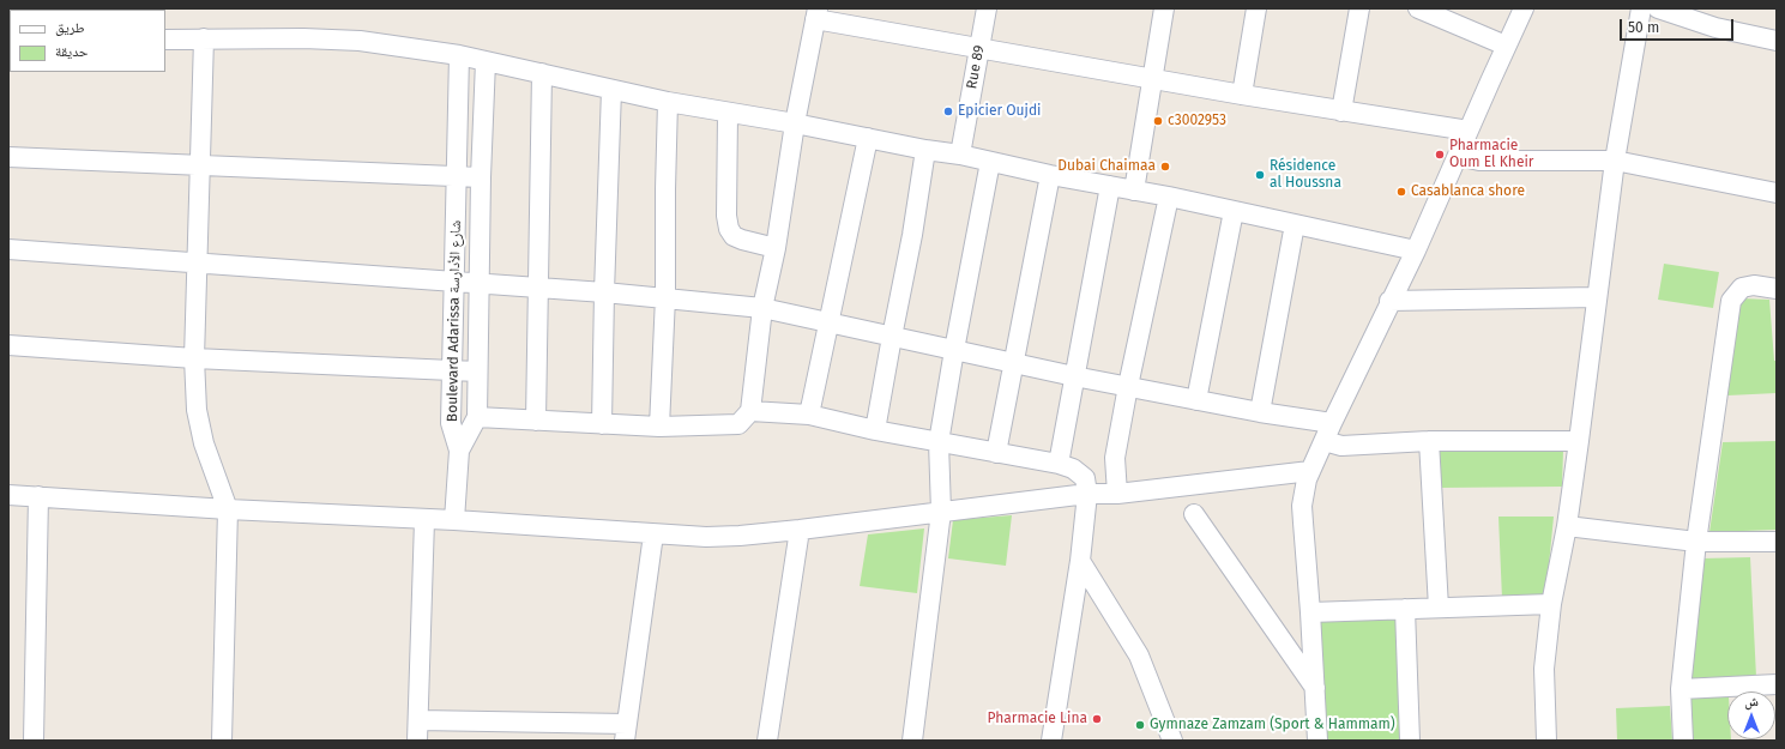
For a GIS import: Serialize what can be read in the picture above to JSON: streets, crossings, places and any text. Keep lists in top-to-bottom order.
{
  "streets": {
    "street": ["Rue 89", "Boulevard Adarissa شارع الأدارسة"]
  },
  "places": [
    "Epicier Oujdi",
    "c3002953",
    "Pharmacie Oum El Kheir",
    "Dubai Chaimaa",
    "Résidence al Houssna",
    "Casablanca shore",
    "Pharmacie Lina",
    "Gymnaze Zamzam (Sport & Hammam)"
  ],
  "legend": ["طريق", "حديقة"],
  "scale_bar": "50 m",
  "north": "top"
}
